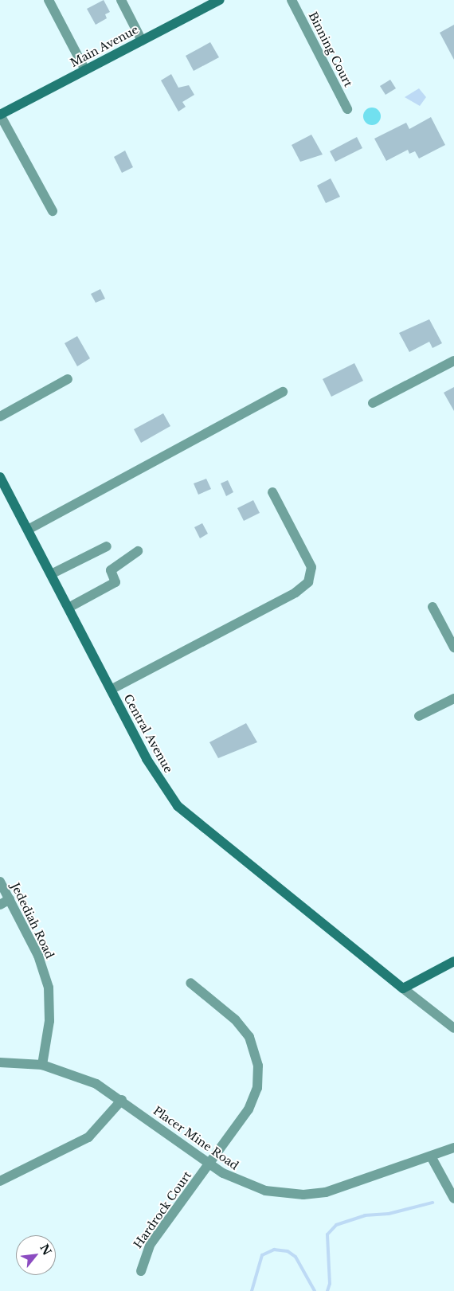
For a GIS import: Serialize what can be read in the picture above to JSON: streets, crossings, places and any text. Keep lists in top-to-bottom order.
{
  "streets": {
    "street": [
      "Main Avenue",
      "Binning Court",
      "Central Avenue",
      "Jedediah Road",
      "Placer Mine Road",
      "Hardrock Court"
    ]
  },
  "crossings": [
    ["Jedediah Road", "Placer Mine Road"],
    ["Placer Mine Road", "Hardrock Court"]
  ],
  "north": "top right"
}
